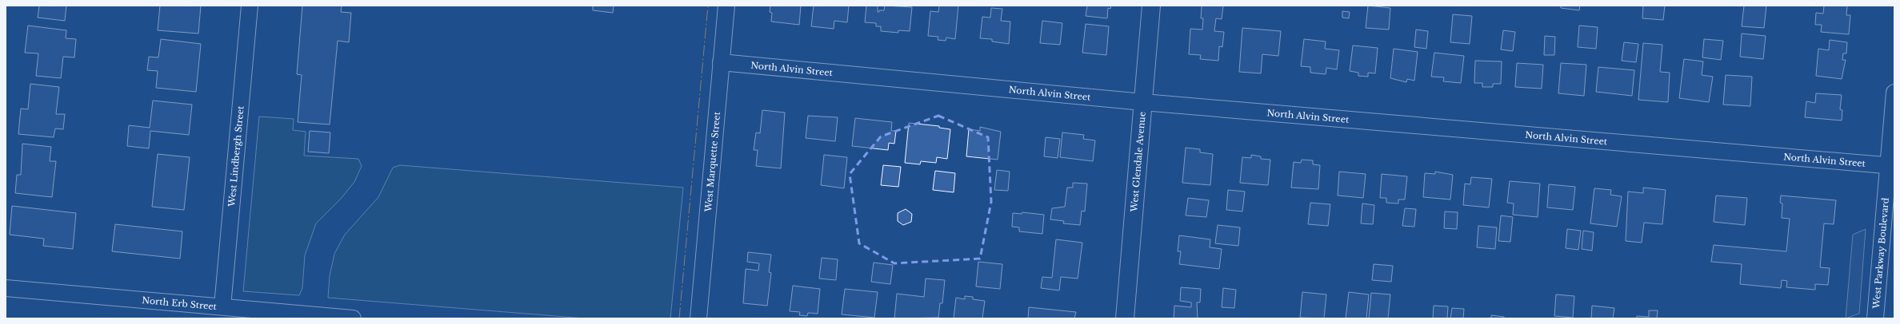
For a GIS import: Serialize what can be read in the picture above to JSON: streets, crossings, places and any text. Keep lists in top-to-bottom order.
{
  "streets": {
    "street": [
      "North Alvin Street",
      "West Lindbergh Street",
      "West Marquette Street",
      "West Glendale Avenue",
      "West Parkway Boulevard",
      "North Erb Street"
    ]
  },
  "crossings": [
    ["North Alvin Street", "West Marquette Street"],
    ["North Alvin Street", "West Glendale Avenue"],
    ["North Alvin Street", "West Parkway Boulevard"],
    ["West Lindbergh Street", "North Erb Street"]
  ]
}
